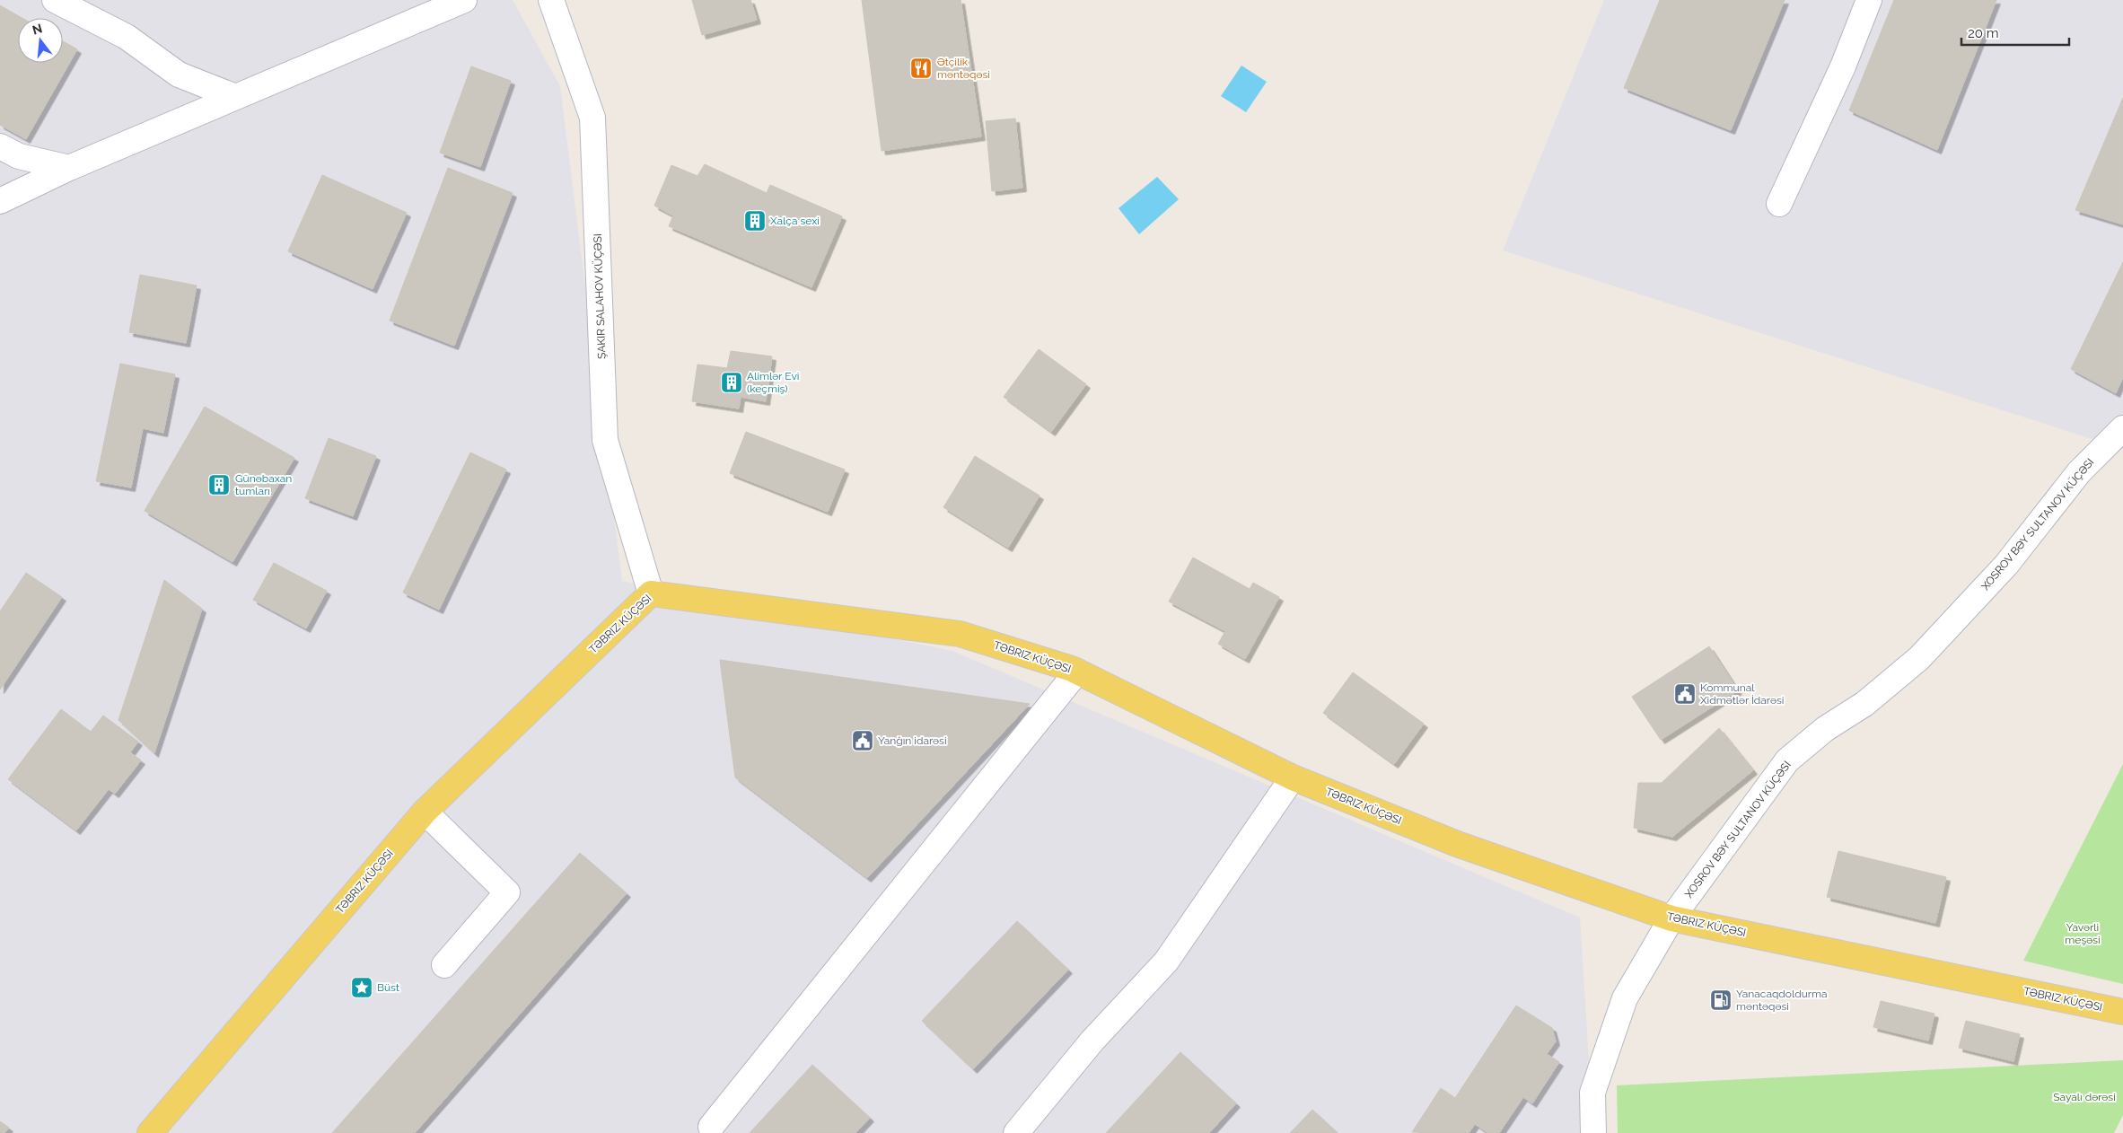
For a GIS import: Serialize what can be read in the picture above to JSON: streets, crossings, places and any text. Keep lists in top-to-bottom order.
{
  "streets": {
    "main road": ["TƏBRIZ KÜÇƏSI"],
    "street": ["ŞAKIR SALAHOV KÜÇƏSI", "XOSROV BƏY SULTANOV KÜÇƏSI"]
  },
  "crossings": [
    ["ŞAKIR SALAHOV KÜÇƏSI", "TƏBRIZ KÜÇƏSI"],
    ["XOSROV BƏY SULTANOV KÜÇƏSI", "TƏBRIZ KÜÇƏSI"]
  ],
  "parks": ["Yavərli meşəsi", "Sayalı dərəsi"],
  "places": {
    "restaurant": ["Ətçilik məntəqəsi"],
    "building": ["Xalça sexi", "Alimlər Evi (keçmiş)", "Günəbaxan tumları"],
    "public building": ["Kommunal Xidmətlər İdarəsi", "Yanğın idarəsi"],
    "place": ["Büst"],
    "fuel station": ["Yanacaqdoldurma məntəqəsi"]
  },
  "scale_bar": "20 m",
  "north": "top"
}
